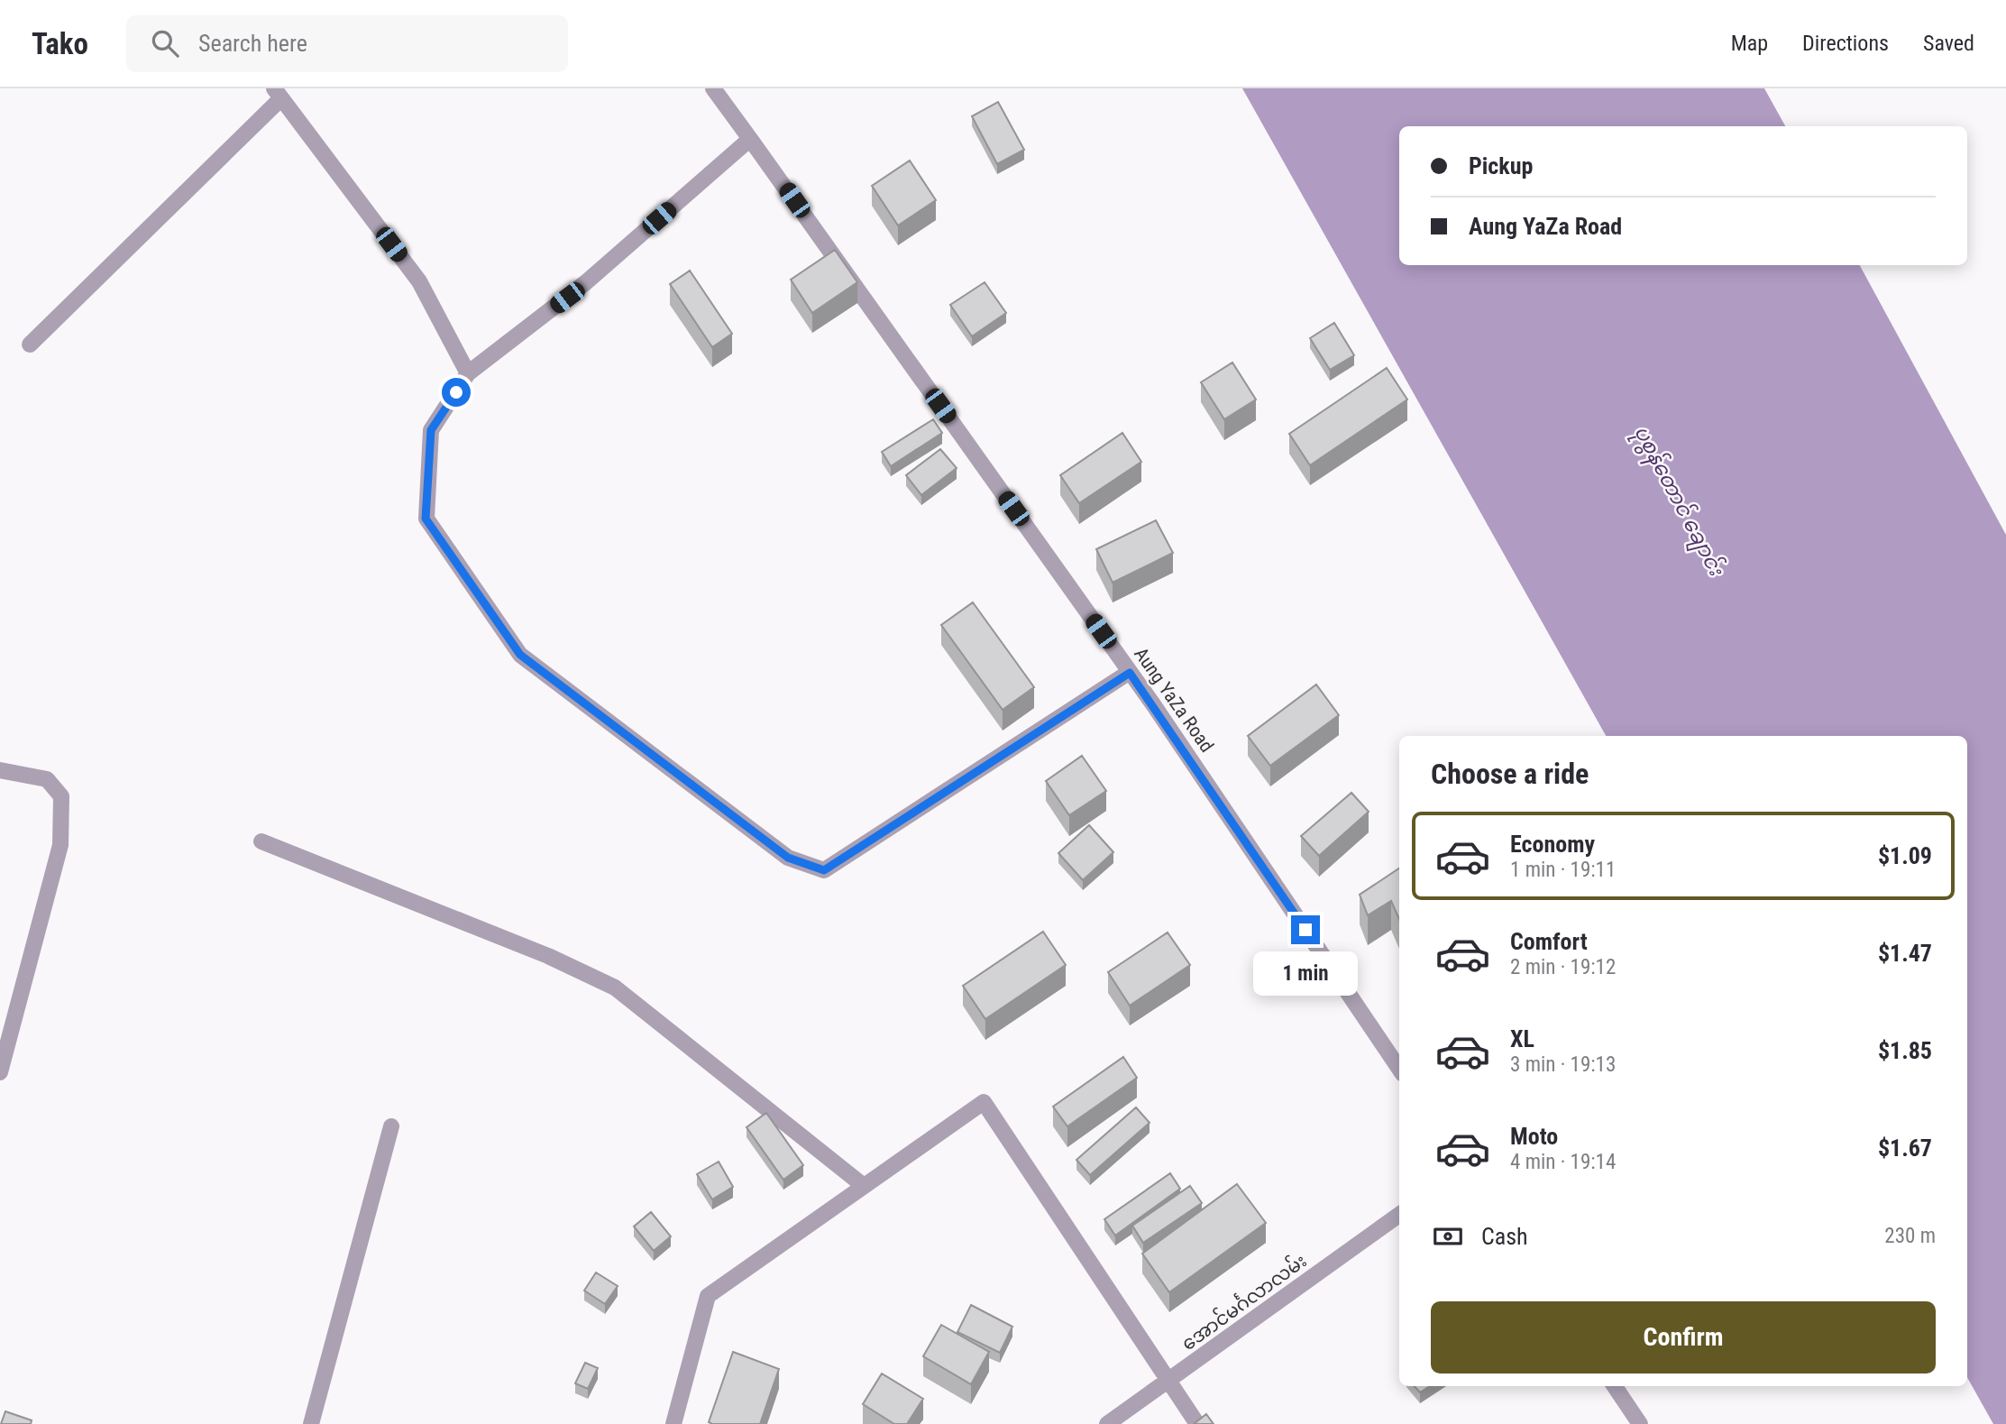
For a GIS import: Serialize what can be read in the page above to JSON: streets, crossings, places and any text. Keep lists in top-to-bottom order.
{
  "streets": {
    "street": ["Aung YaZa Road", "အောင်မင်္ဂလာလမ်း"]
  },
  "water": ["ပုစွန်တောင် ချောင်း"],
  "page": {
    "header": "Tako",
    "search": "Search here",
    "nav": ["Map", "Directions", "Saved"],
    "banner": ["Pickup", "Aung YaZa Road"],
    "heading": "Choose a ride",
    "list": [
      {
        "name": "Economy",
        "note": "1 min · 19:11",
        "value": "$1.09"
      },
      {
        "name": "Comfort",
        "note": "2 min · 19:12",
        "value": "$1.47"
      },
      {
        "name": "XL",
        "note": "3 min · 19:13",
        "value": "$1.85"
      },
      {
        "name": "Moto",
        "note": "4 min · 19:14",
        "value": "$1.67"
      }
    ],
    "bubble": "1 min",
    "pay": ["Cash", "230 m"],
    "buttons": "Confirm"
  }
}
